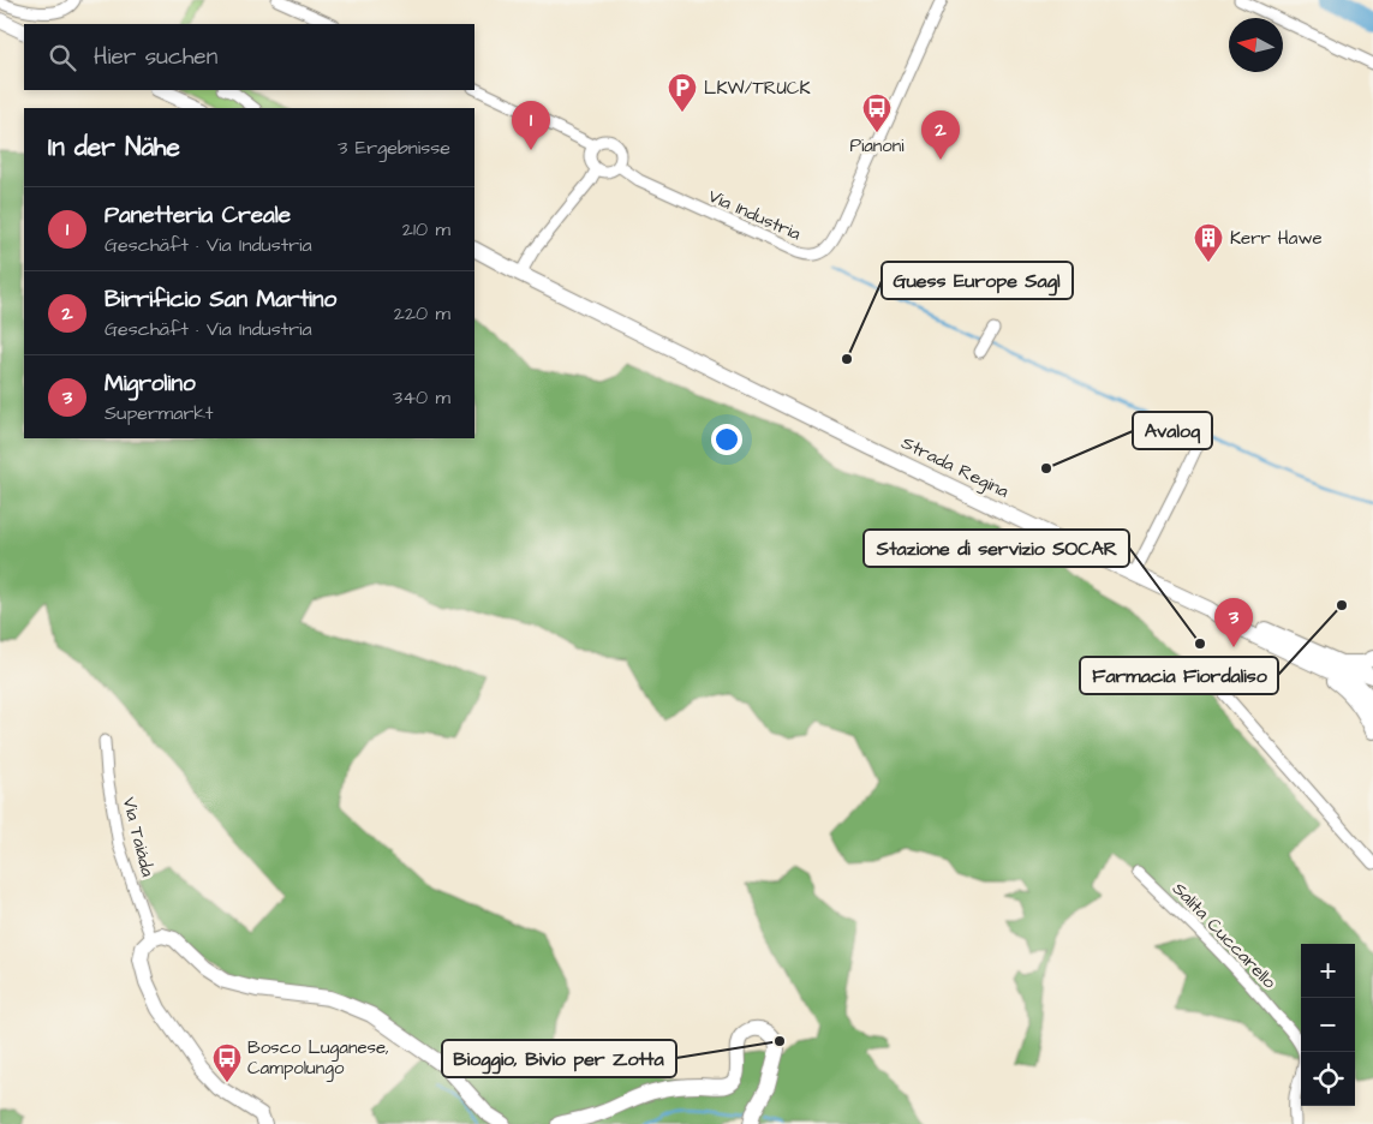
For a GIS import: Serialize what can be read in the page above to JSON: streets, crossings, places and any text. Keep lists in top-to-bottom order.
{
  "streets": {
    "main road": ["Strada Regina"],
    "street": ["Via Industria", "Via Taiáda", "Salita Cuccarello"]
  },
  "places": {
    "parking": ["LKW/TRUCK"],
    "bus stop": ["Pianoni", "Bosco Luganese, Campolungo"],
    "building": ["Kerr Hawe"],
    "other": [
      "Guess Europe Sagl",
      "Avaloq",
      "Farmacia Fiordaliso",
      "Stazione di servizio SOCAR",
      "Bioggio, Bivio per Zotta"
    ]
  },
  "north": "left",
  "page": {
    "search": "Hier suchen",
    "pins": ["1", "2", "3"],
    "heading": ["In der Nähe", "3 Ergebnisse"],
    "list": [
      {
        "mark": "1",
        "name": "Panetteria Creale",
        "note": "Geschäft · Via Industria",
        "value": "210 m"
      },
      {
        "mark": "2",
        "name": "Birrificio San Martino",
        "note": "Geschäft · Via Industria",
        "value": "220 m"
      },
      {
        "mark": "3",
        "name": "Migrolino",
        "note": "Supermarkt",
        "value": "340 m"
      }
    ],
    "map_buttons": ["+", "−"]
  }
}
